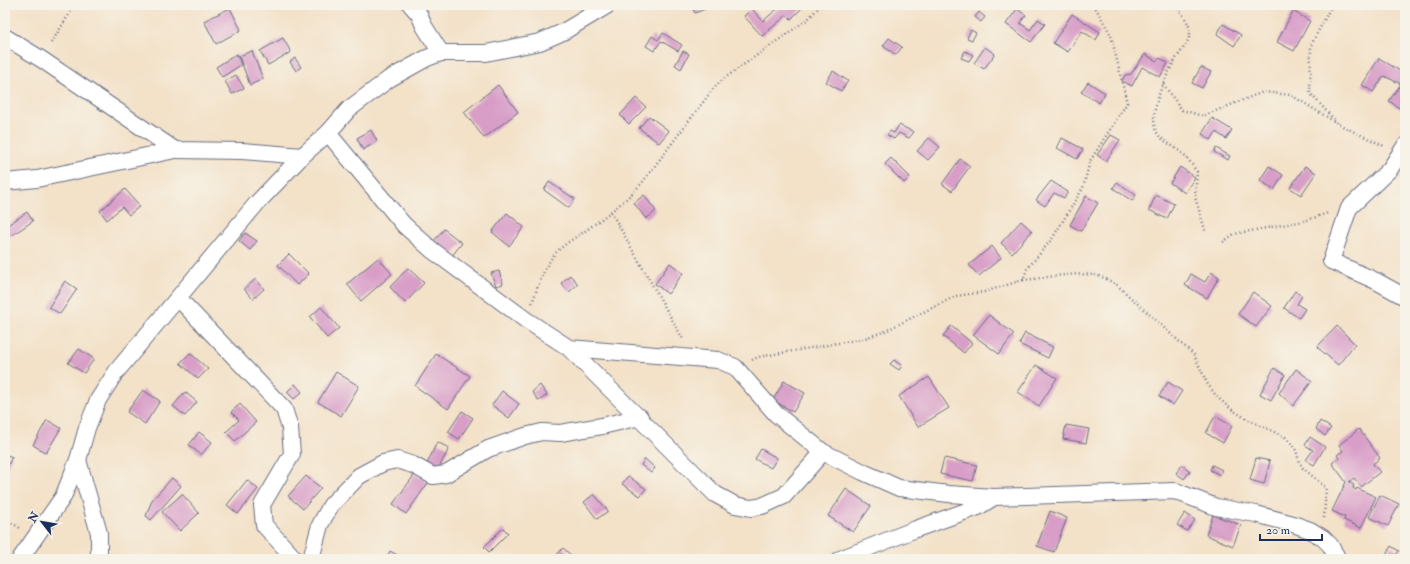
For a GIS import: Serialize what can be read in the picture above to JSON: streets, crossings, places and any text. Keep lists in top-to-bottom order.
{
  "scale_bar": "20 m",
  "north": "top left"
}
